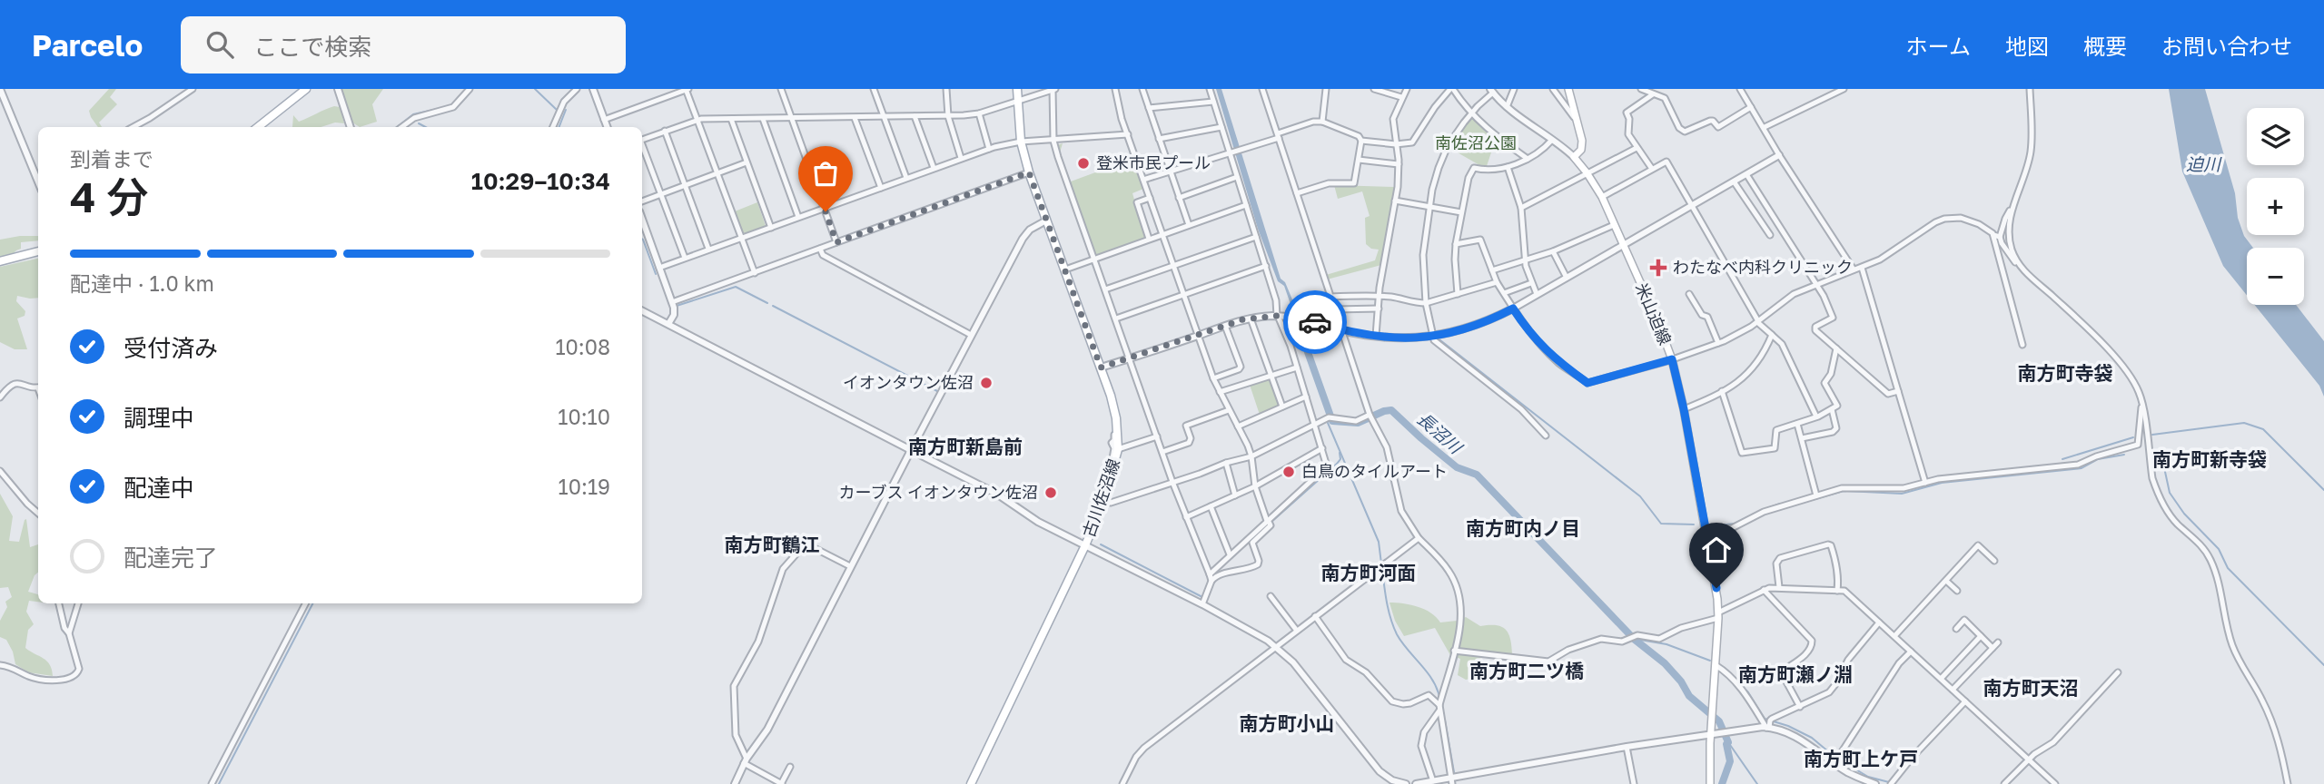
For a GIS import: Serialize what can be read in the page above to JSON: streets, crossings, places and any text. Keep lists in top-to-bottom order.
{
  "streets": {
    "main road": ["米山迫線", "古川佐沼線"]
  },
  "districts": [
    "南方町寺袋",
    "南方町新島前",
    "南方町新寺袋",
    "南方町内ノ目",
    "南方町鶴江",
    "南方町河面",
    "南方町二ツ橋",
    "南方町瀬ノ淵",
    "南方町天沼",
    "南方町小山",
    "南方町上ケ戸"
  ],
  "water": ["迫川", "長沼川"],
  "parks": ["南佐沼公園"],
  "places": {
    "other": [
      "登米市民プール",
      "イオンタウン佐沼",
      "白鳥のタイルアート",
      "カーブス イオンタウン佐沼"
    ],
    "health": ["わたなべ内科クリニック"]
  },
  "page": {
    "header": "Parcelo",
    "search": "ここで検索",
    "nav": [
      "ホーム",
      "地図",
      "概要",
      "お問い合わせ"
    ],
    "map_buttons": ["+", "−"],
    "heading": ["4 分", "到着まで", "10:29–10:34"],
    "bar": "配達中 · 1.0 km",
    "list": [
      ["受付済み", "10:08"],
      ["調理中", "10:10"],
      ["配達中", "10:19"],
      "配達完了"
    ]
  }
}
